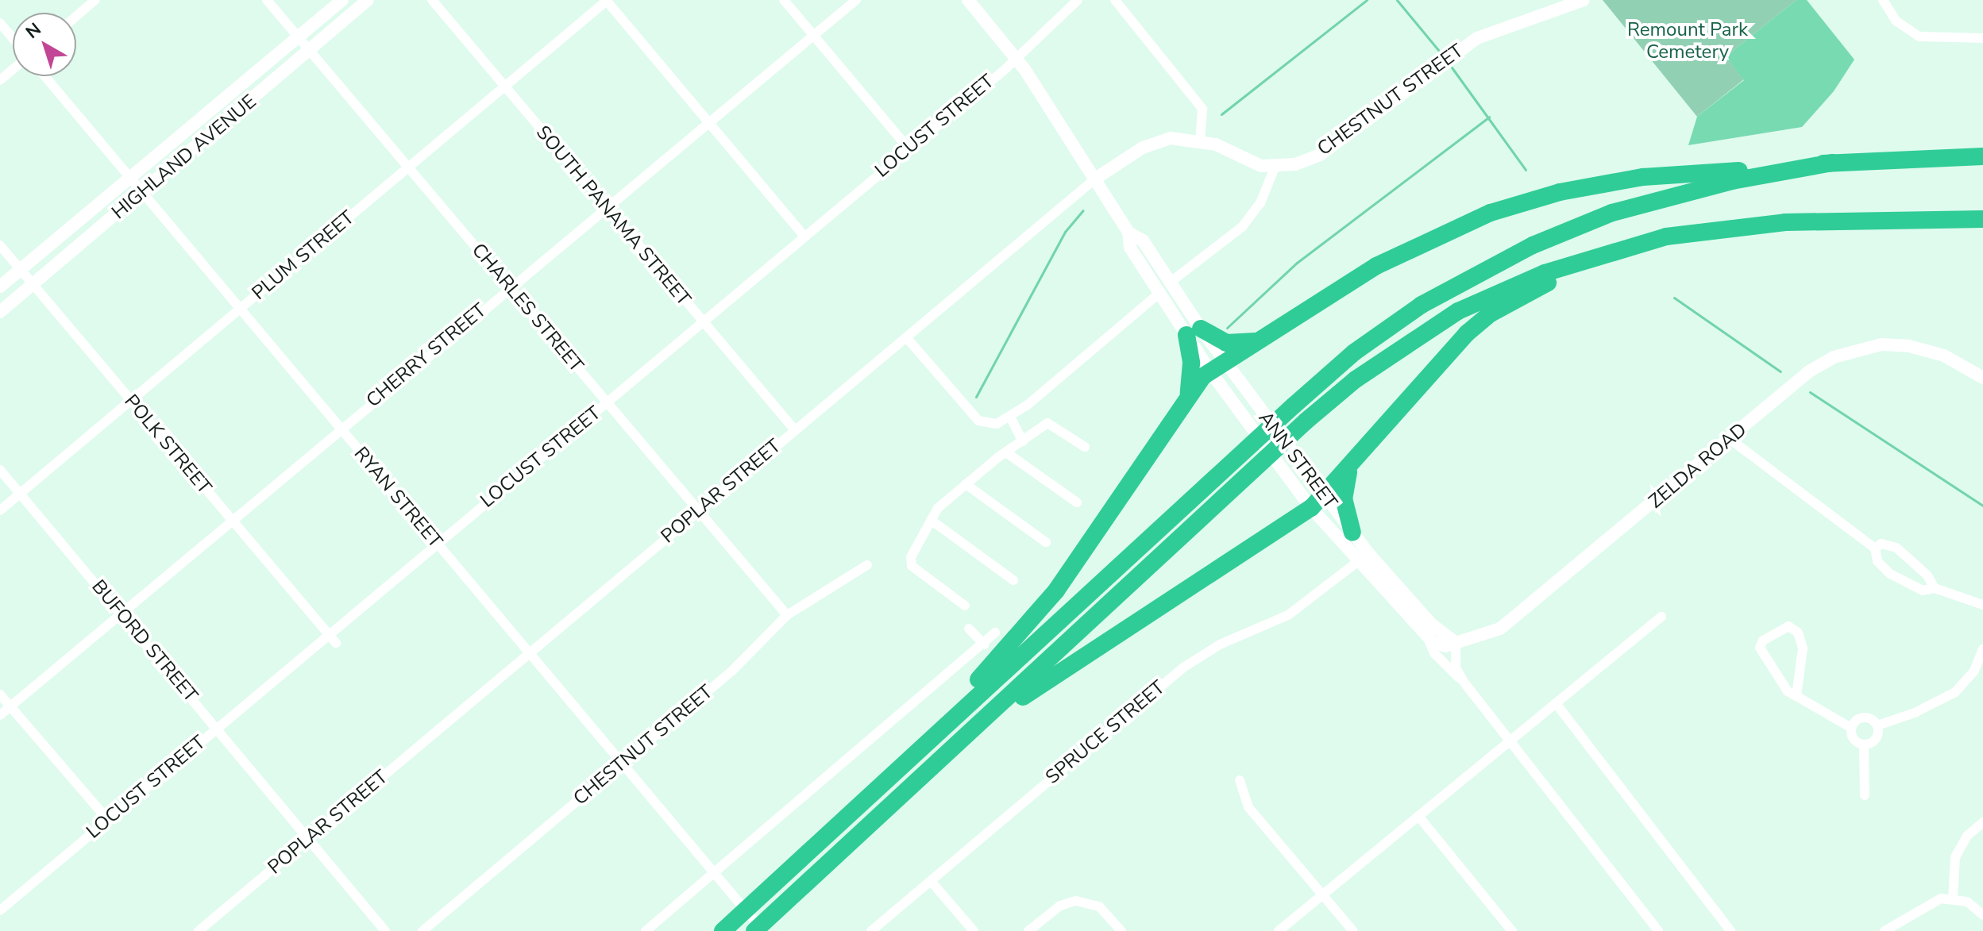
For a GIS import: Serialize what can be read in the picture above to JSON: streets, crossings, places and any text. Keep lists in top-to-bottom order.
{
  "streets": {
    "main road": [
      "CHESTNUT STREET",
      "HIGHLAND AVENUE",
      "ANN STREET",
      "ZELDA ROAD",
      "POPLAR STREET"
    ],
    "street": [
      "LOCUST STREET",
      "SOUTH PANAMA STREET",
      "PLUM STREET",
      "CHARLES STREET",
      "CHERRY STREET",
      "POLK STREET",
      "RYAN STREET",
      "BUFORD STREET",
      "SPRUCE STREET"
    ]
  },
  "crossings": [
    ["CHESTNUT STREET", "CHARLES STREET"],
    ["CHESTNUT STREET", "POPLAR STREET"],
    ["CHESTNUT STREET", "RYAN STREET"],
    ["LOCUST STREET", "SOUTH PANAMA STREET"],
    ["LOCUST STREET", "CHARLES STREET"],
    ["LOCUST STREET", "POLK STREET"],
    ["LOCUST STREET", "ANN STREET"],
    ["LOCUST STREET", "RYAN STREET"],
    ["LOCUST STREET", "BUFORD STREET"],
    ["HIGHLAND AVENUE", "CHARLES STREET"],
    ["HIGHLAND AVENUE", "POLK STREET"],
    ["HIGHLAND AVENUE", "RYAN STREET"],
    ["SOUTH PANAMA STREET", "PLUM STREET"],
    ["SOUTH PANAMA STREET", "CHERRY STREET"],
    ["SOUTH PANAMA STREET", "POPLAR STREET"],
    ["PLUM STREET", "CHARLES STREET"],
    ["PLUM STREET", "POLK STREET"],
    ["PLUM STREET", "RYAN STREET"],
    ["PLUM STREET", "BUFORD STREET"],
    ["CHARLES STREET", "CHERRY STREET"],
    ["CHARLES STREET", "POPLAR STREET"],
    ["CHERRY STREET", "POLK STREET"],
    ["CHERRY STREET", "RYAN STREET"],
    ["CHERRY STREET", "BUFORD STREET"],
    ["ANN STREET", "ZELDA ROAD"],
    ["ANN STREET", "POPLAR STREET"],
    ["ANN STREET", "SPRUCE STREET"],
    ["POPLAR STREET", "RYAN STREET"],
    ["POPLAR STREET", "BUFORD STREET"]
  ],
  "parks": ["Remount Park Cemetery"],
  "north": "top left"
}
